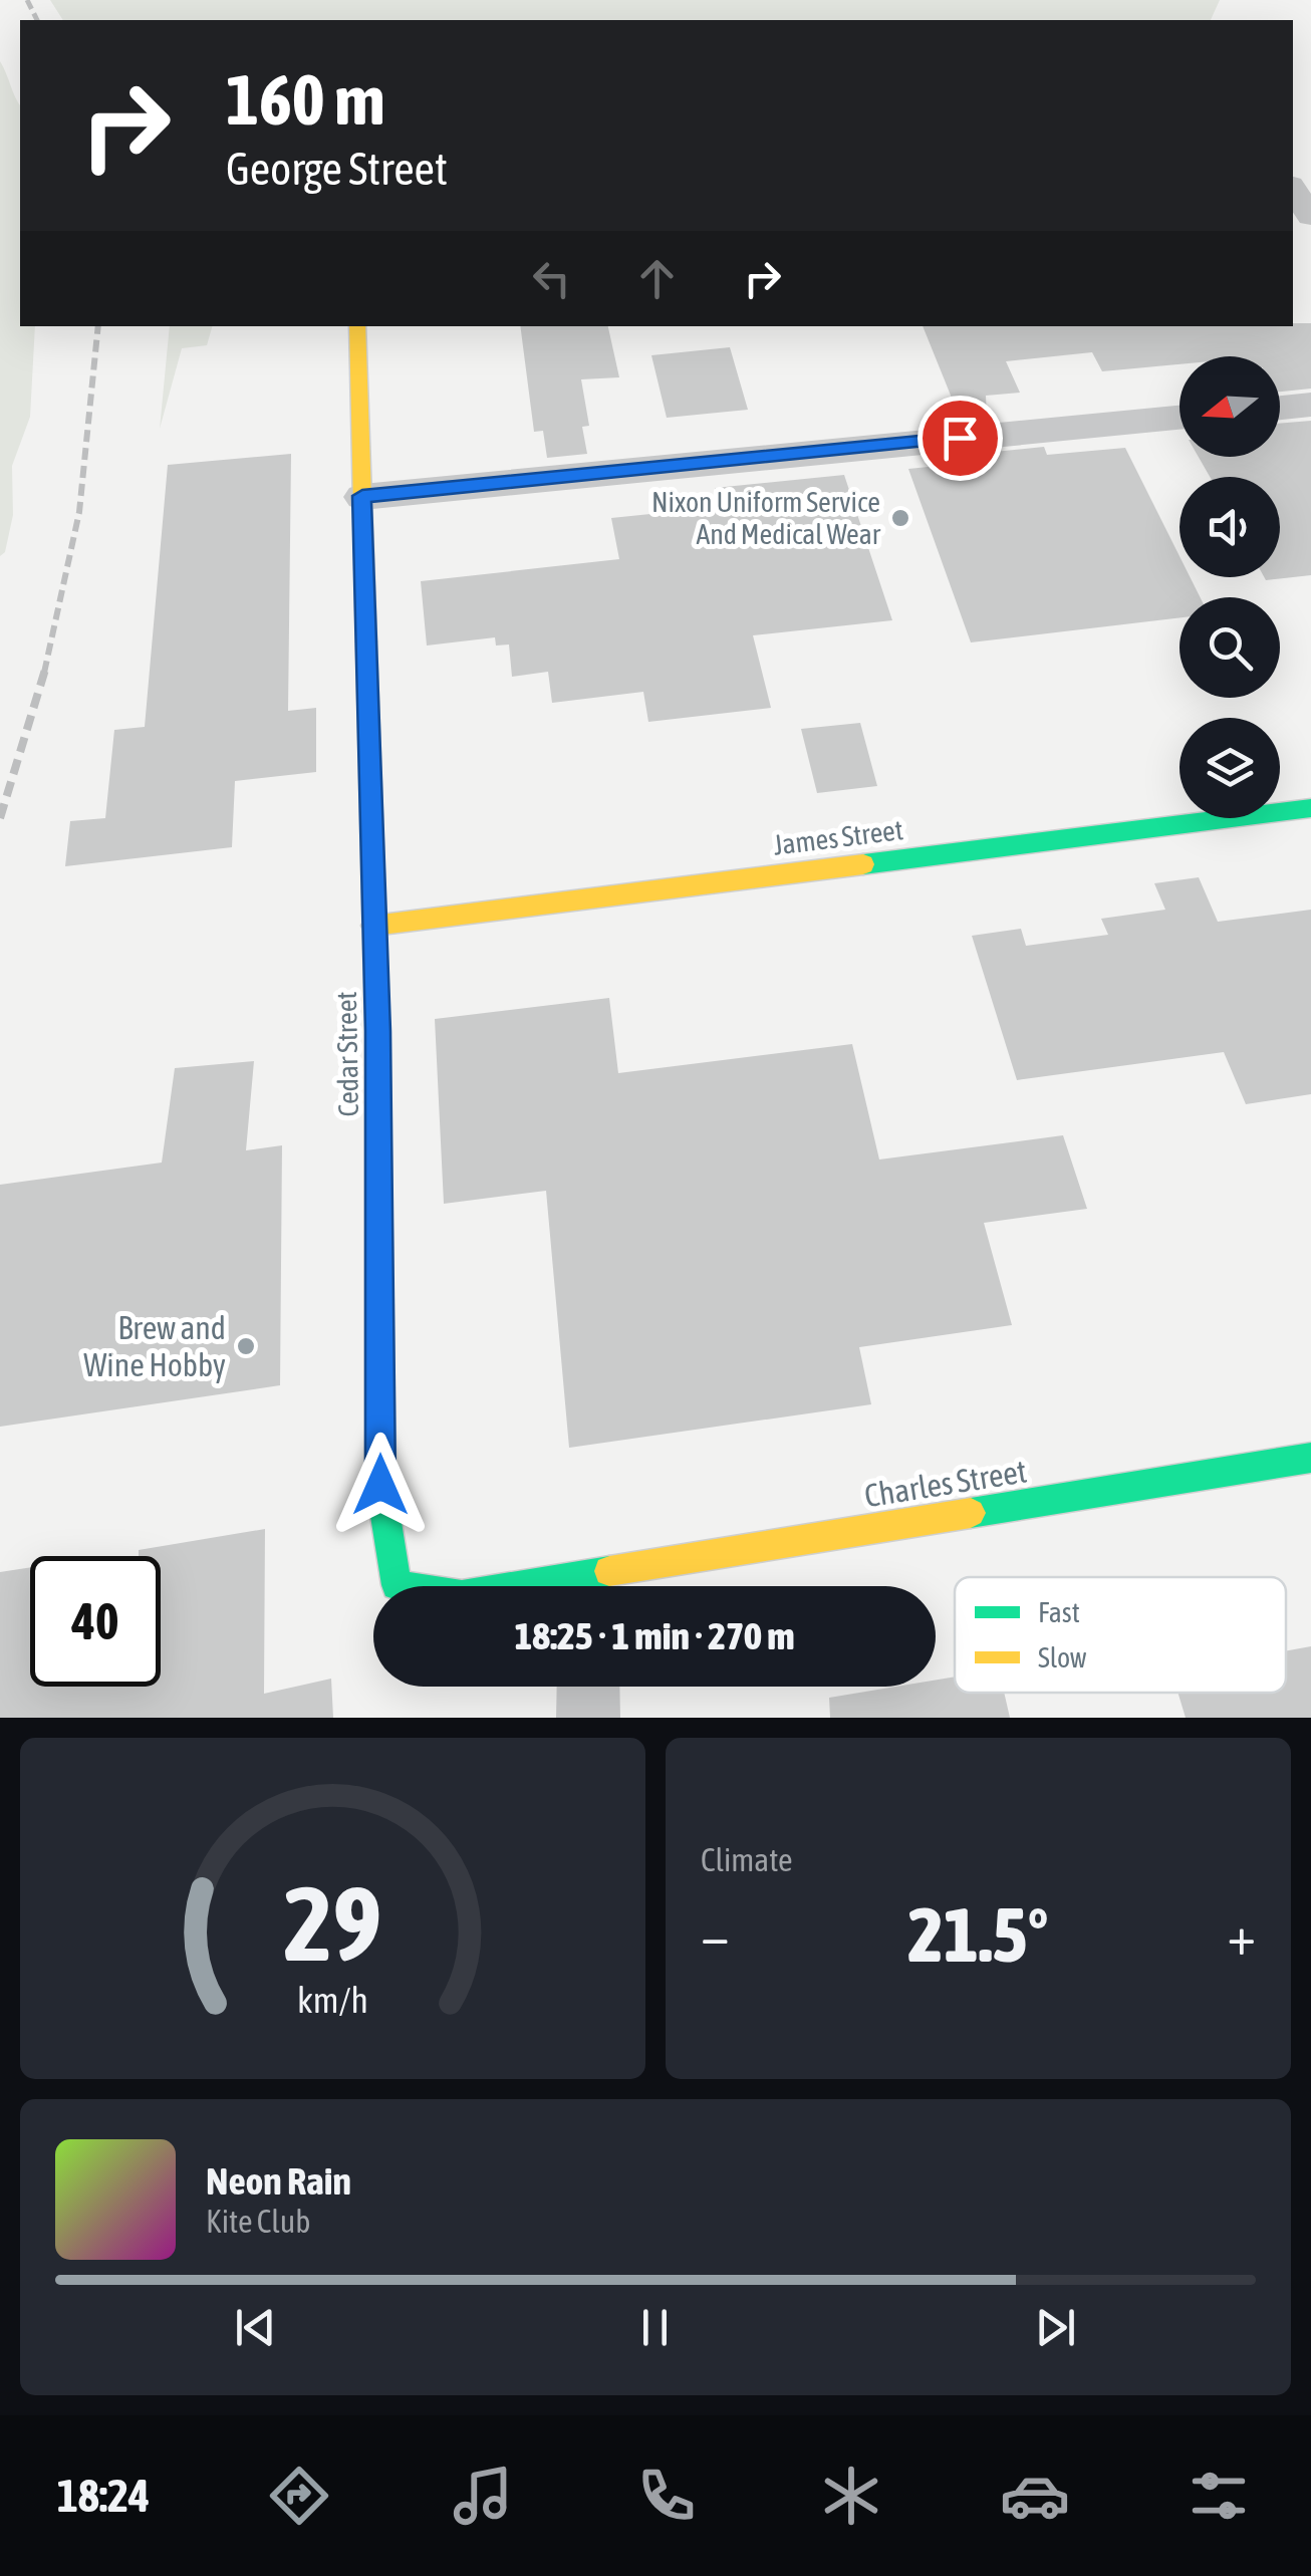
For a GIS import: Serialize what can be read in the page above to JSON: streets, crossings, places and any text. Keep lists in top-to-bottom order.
{
  "streets": {
    "street": ["James Street", "Cedar Street", "Charles Street"]
  },
  "crossings": [
    ["James Street", "Cedar Street"]
  ],
  "places": ["Nixon Uniform Service And Medical Wear", "Brew and Wine Hobby"],
  "legend": ["Fast", "Slow"],
  "north": "left",
  "page": {
    "turn": ["160 m", "George Street"],
    "limit": "40",
    "trip": "18:25 · 1 min · 270 m",
    "tile": "Climate",
    "heat": ["−", "21.5°", "+"],
    "song": ["Neon Rain", "Kite Club"],
    "tabs": "18:24",
    "gauge": ["29", "km/h"]
  }
}
